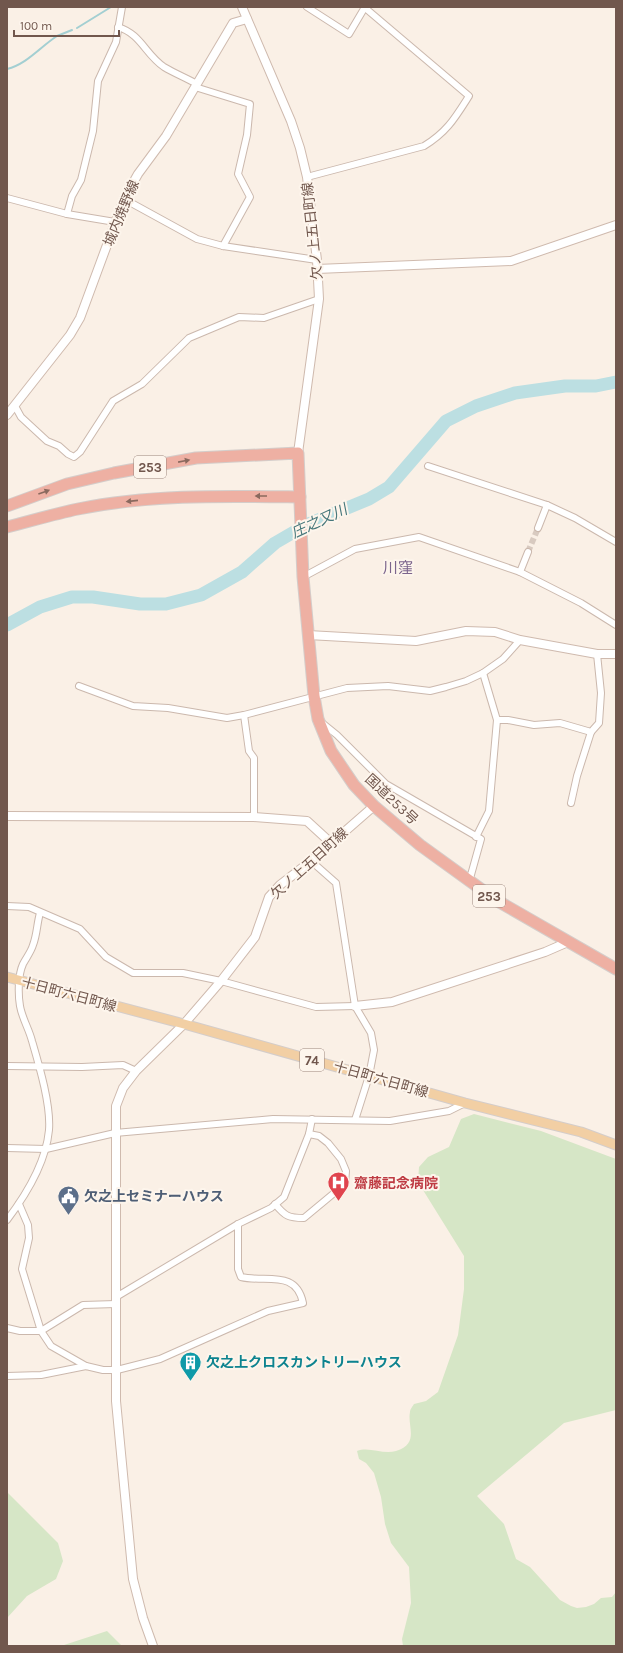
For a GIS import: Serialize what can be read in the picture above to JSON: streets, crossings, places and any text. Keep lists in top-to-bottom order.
{
  "streets": {
    "highway": ["253", "国道253号"],
    "main road": ["十日町六日町線", "74"],
    "street": ["城内焼野線", "欠ノ上五日町線"]
  },
  "crossings": [
    ["城内焼野線", "欠ノ上五日町線"],
    ["欠ノ上五日町線", "253"],
    ["欠ノ上五日町線", "国道253号"],
    ["欠ノ上五日町線", "十日町六日町線"],
    ["253", "国道253号"]
  ],
  "districts": ["川窪"],
  "water": ["庄之又川"],
  "places": {
    "hospital": ["齋藤記念病院"],
    "public building": ["欠之上セミナーハウス"],
    "building": ["欠之上クロスカントリーハウス"]
  },
  "scale_bar": "100 m"
}
